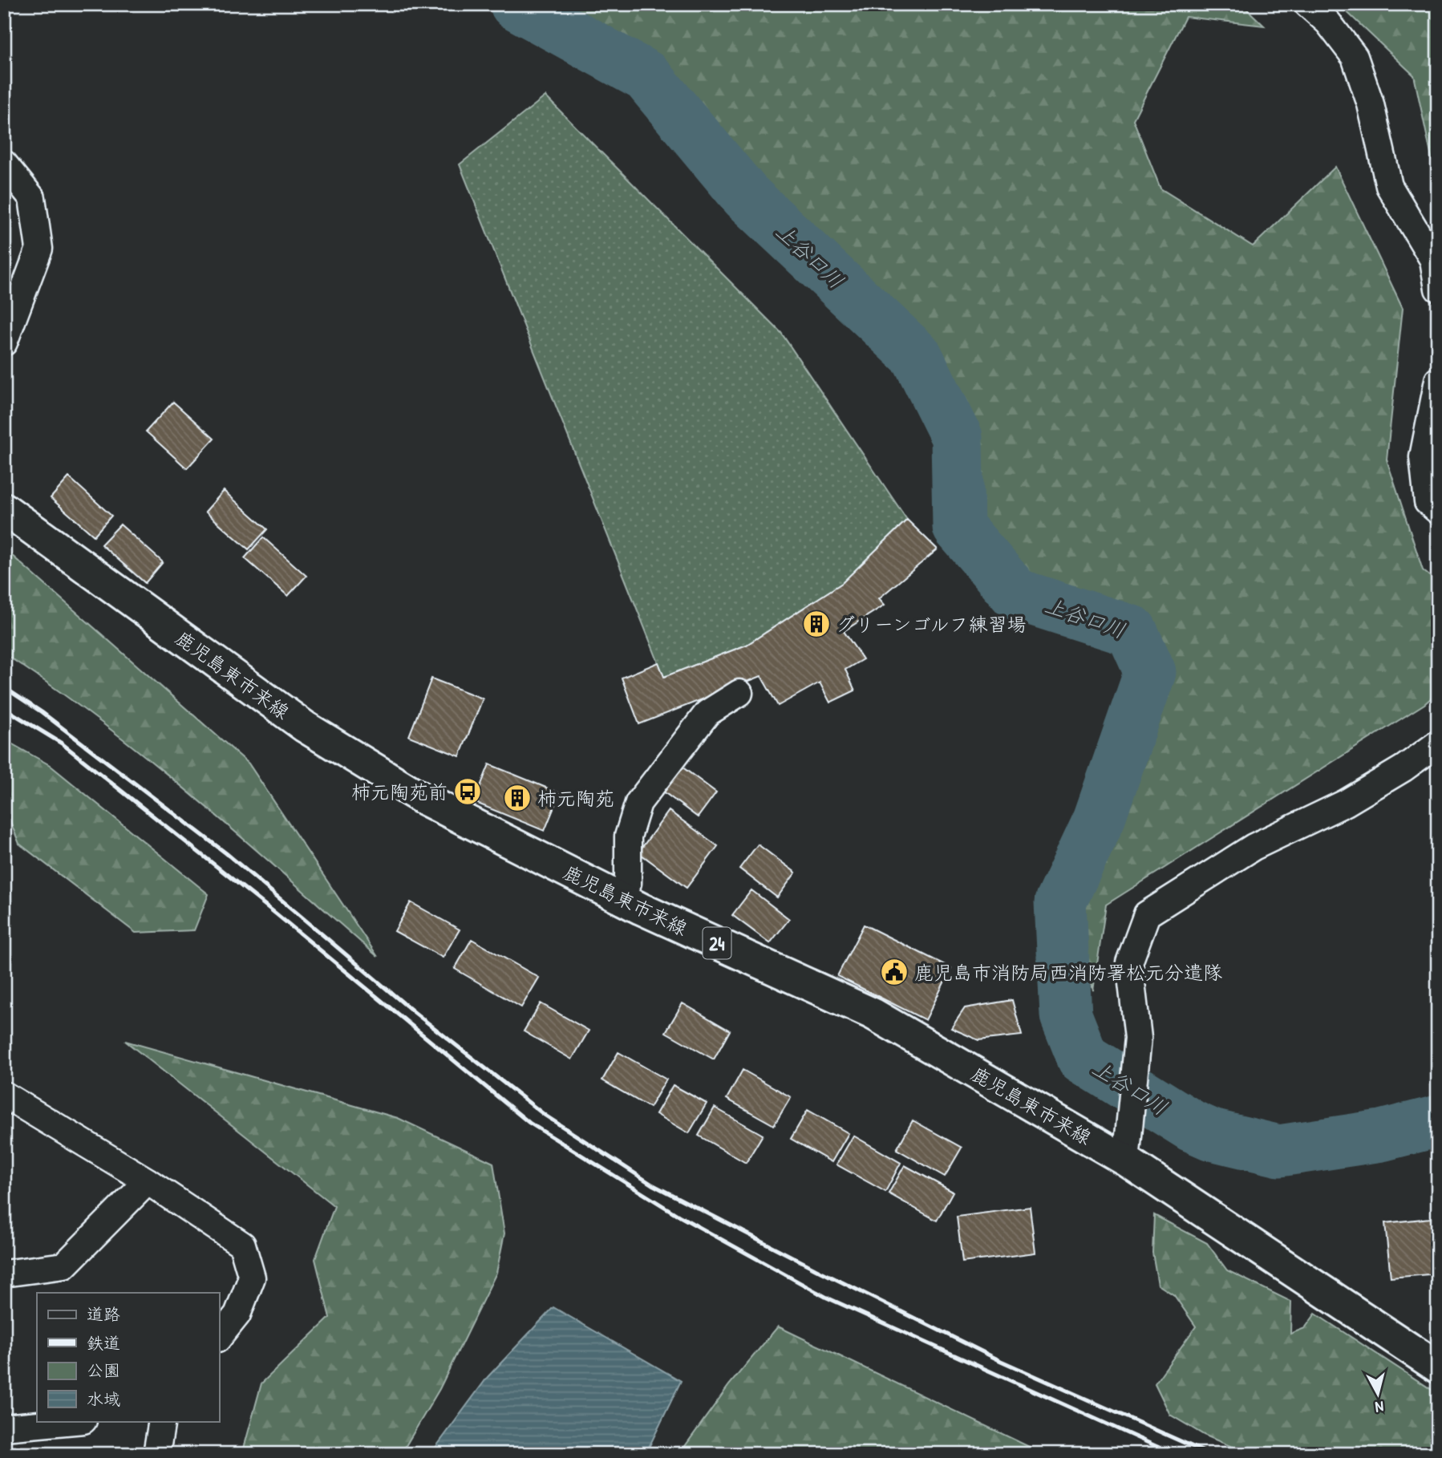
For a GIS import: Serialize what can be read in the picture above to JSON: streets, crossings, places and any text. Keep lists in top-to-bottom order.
{
  "streets": {
    "main road": ["鹿児島東市来線", "24"]
  },
  "water": ["上谷口川"],
  "places": {
    "building": ["グリーンゴルフ練習場", "柿元陶苑"],
    "bus stop": ["柿元陶苑前"],
    "public building": ["鹿児島市消防局西消防署松元分遣隊"]
  },
  "legend": [
    "道路",
    "鉄道",
    "公園",
    "水域"
  ],
  "north": "bottom"
}
